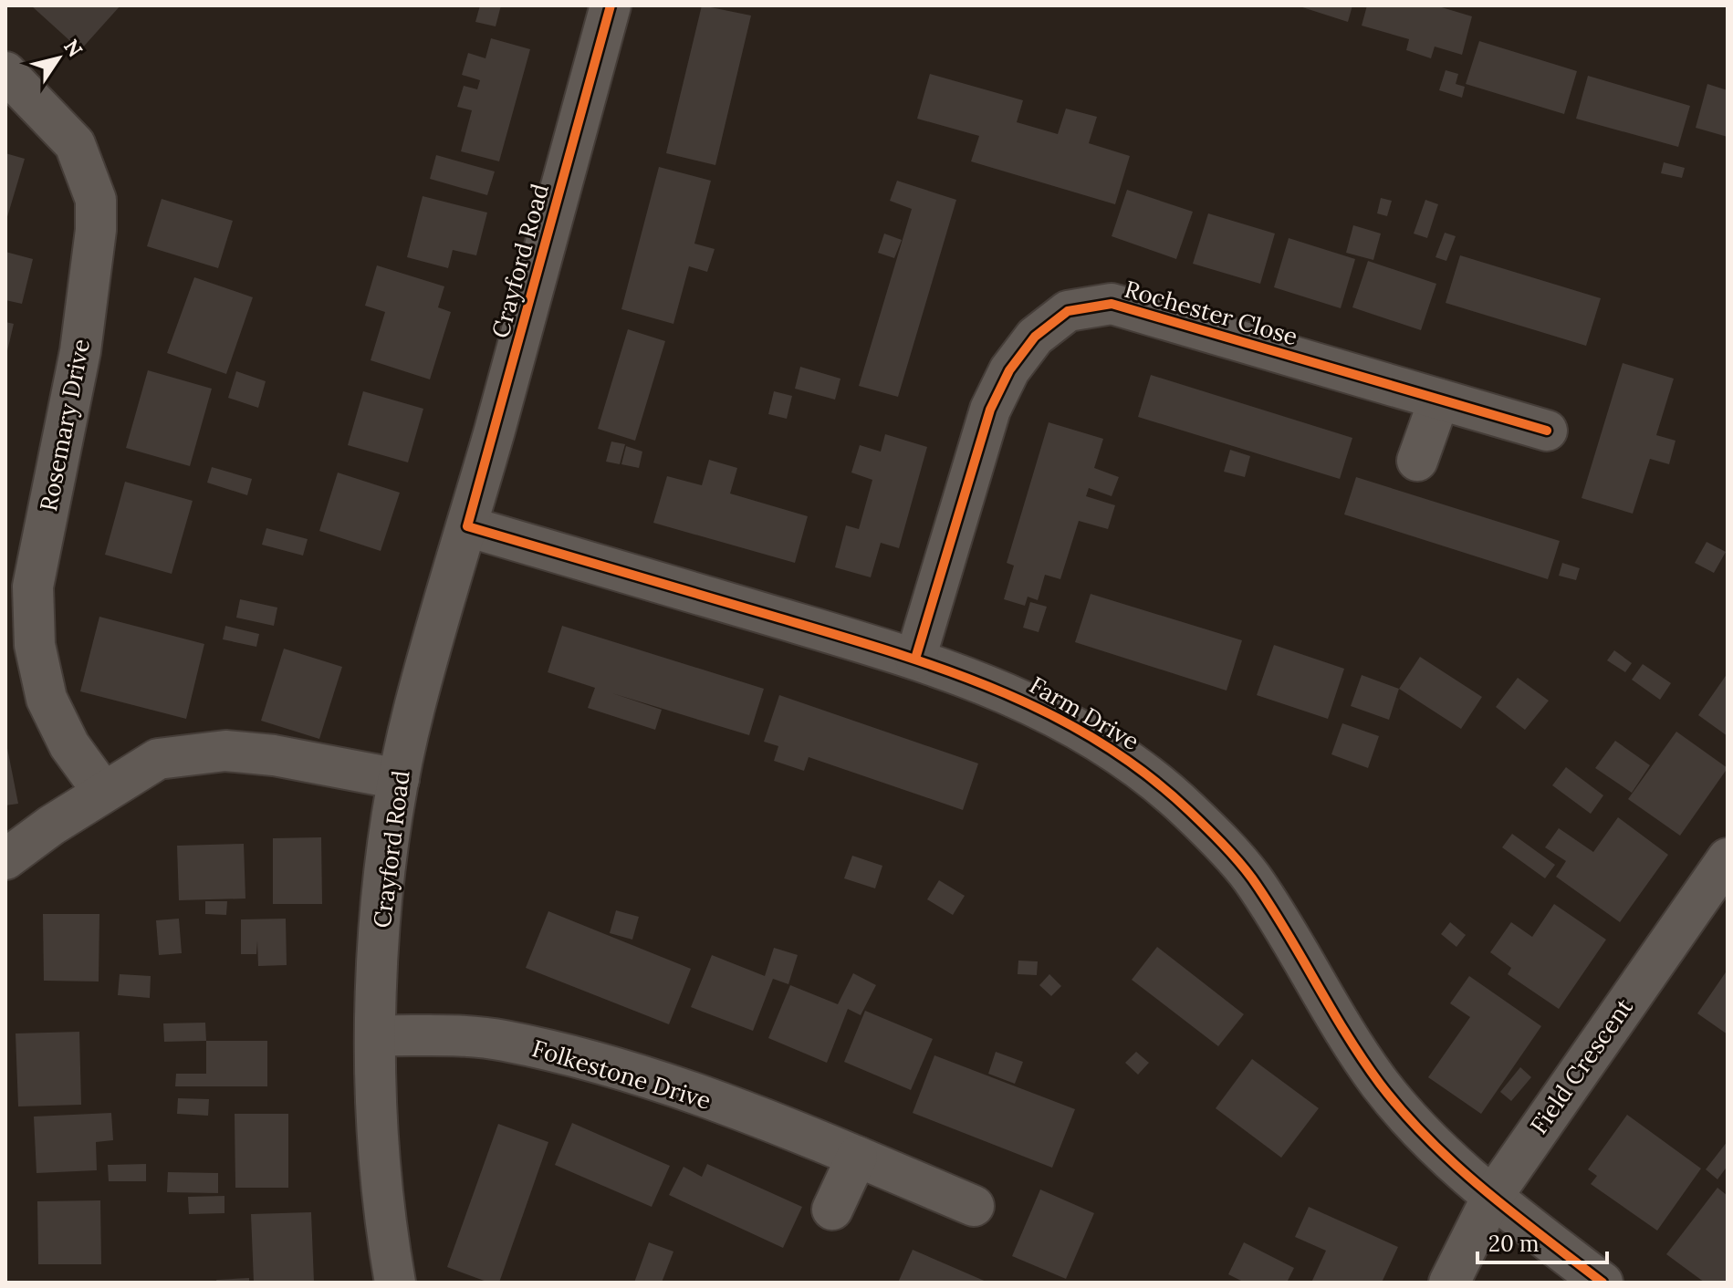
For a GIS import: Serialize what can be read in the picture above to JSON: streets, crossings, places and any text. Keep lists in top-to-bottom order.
{
  "streets": {
    "street": [
      "Crayford Road",
      "Rochester Close",
      "Rosemary Drive",
      "Farm Drive",
      "Field Crescent",
      "Folkestone Drive"
    ]
  },
  "crossings": [
    ["Crayford Road", "Farm Drive"],
    ["Crayford Road", "Folkestone Drive"],
    ["Rochester Close", "Farm Drive"],
    ["Farm Drive", "Field Crescent"]
  ],
  "scale_bar": "20 m",
  "north": "top right"
}
